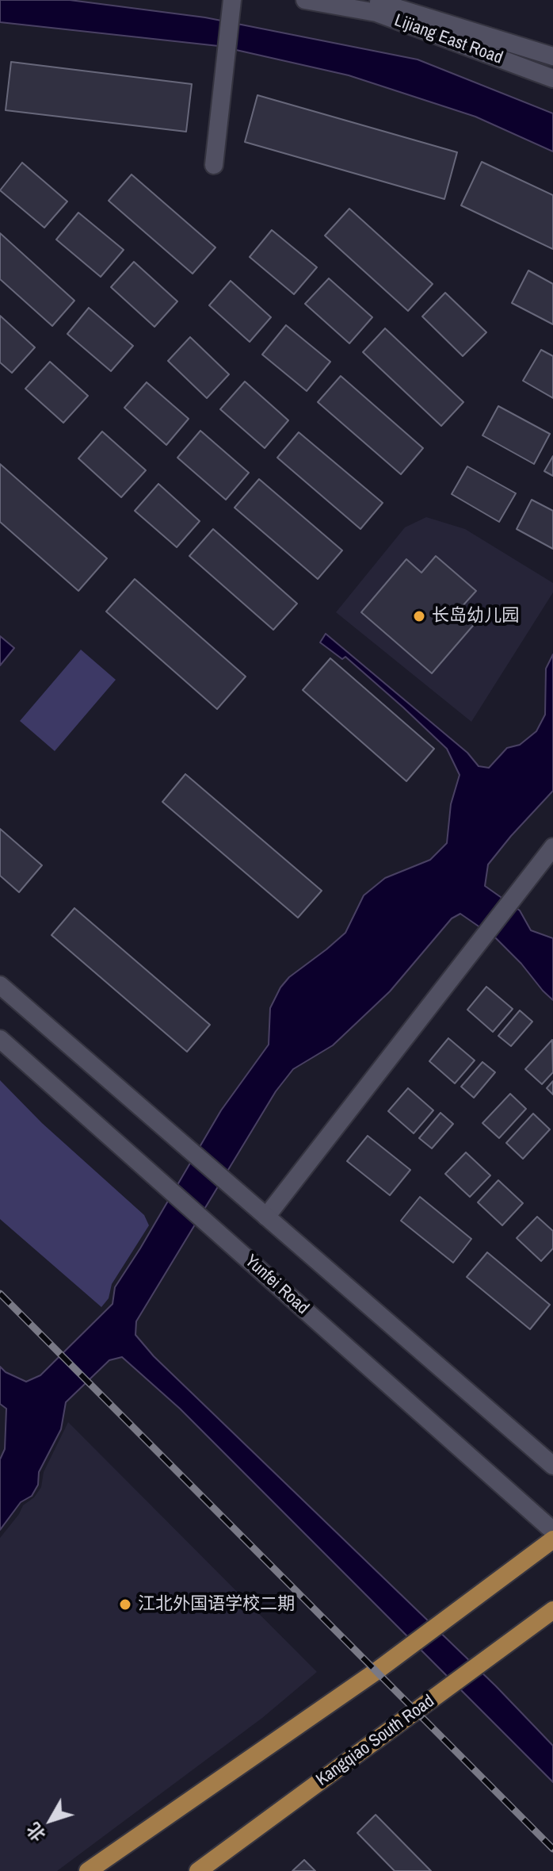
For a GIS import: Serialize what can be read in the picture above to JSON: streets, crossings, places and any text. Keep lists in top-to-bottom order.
{
  "streets": {
    "main road": ["Lijiang East Road", "Yunfei Road", "Kangqiao South Road"]
  },
  "places": ["长岛幼儿园", "江北外国语学校二期"],
  "north": "bottom left"
}
